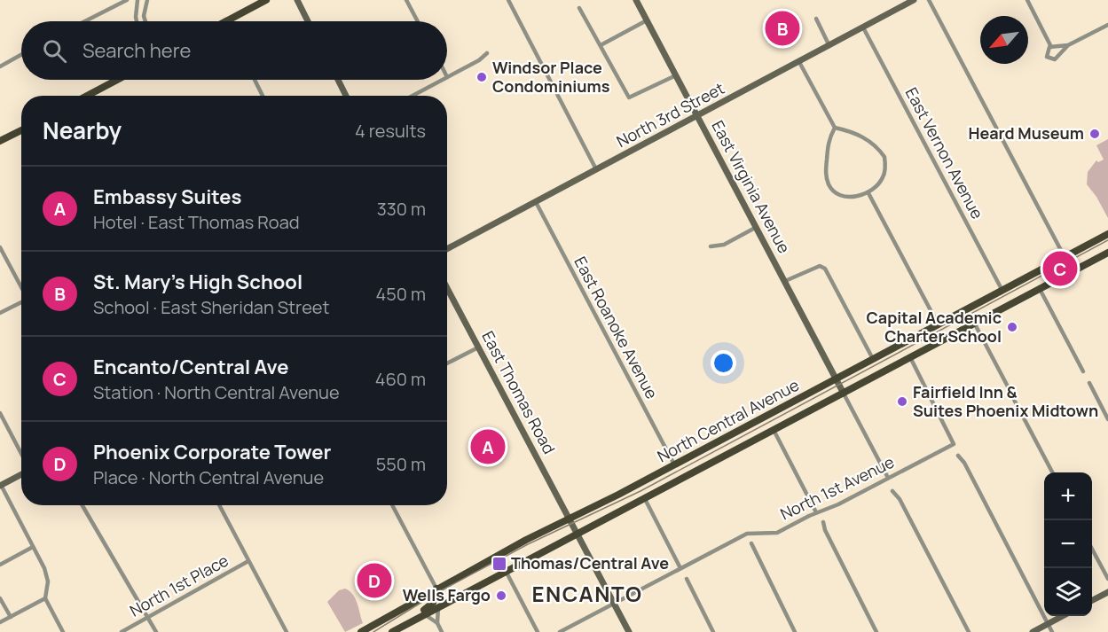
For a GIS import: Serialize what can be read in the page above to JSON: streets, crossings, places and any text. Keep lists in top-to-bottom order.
{
  "streets": {
    "main road": ["North Central Avenue"],
    "street": [
      "North 3rd Street",
      "East Vernon Avenue",
      "East Virginia Avenue",
      "East Roanoke Avenue",
      "East Thomas Road",
      "North 1st Avenue",
      "North 1st Place"
    ]
  },
  "crossings": [
    ["North 3rd Street", "East Vernon Avenue"],
    ["North 3rd Street", "East Virginia Avenue"],
    ["North 3rd Street", "East Roanoke Avenue"],
    ["East Vernon Avenue", "North Central Avenue"],
    ["East Virginia Avenue", "North Central Avenue"],
    ["East Roanoke Avenue", "North Central Avenue"],
    ["East Thomas Road", "North Central Avenue"],
    ["East Thomas Road", "North 1st Avenue"],
    ["North Central Avenue", "North 1st Avenue"]
  ],
  "districts": ["ENCANTO"],
  "places": {
    "other": [
      "Windsor Place Condominiums",
      "Heard Museum",
      "Capital Academic Charter School",
      "Fairfield Inn & Suites Phoenix Midtown",
      "Wells Fargo"
    ],
    "transit": ["Thomas/Central Ave"]
  },
  "north": "bottom left",
  "page": {
    "pins": [
      "B",
      "C",
      "A",
      "D"
    ],
    "search": "Search here",
    "heading": ["Nearby", "4 results"],
    "list": [
      {
        "mark": "A",
        "name": "Embassy Suites",
        "note": "Hotel · East Thomas Road",
        "value": "330 m"
      },
      {
        "mark": "B",
        "name": "St. Mary's High School",
        "note": "School · East Sheridan Street",
        "value": "450 m"
      },
      {
        "mark": "C",
        "name": "Encanto/Central Ave",
        "note": "Station · North Central Avenue",
        "value": "460 m"
      },
      {
        "mark": "D",
        "name": "Phoenix Corporate Tower",
        "note": "Place · North Central Avenue",
        "value": "550 m"
      }
    ],
    "map_buttons": ["+", "−"]
  }
}
